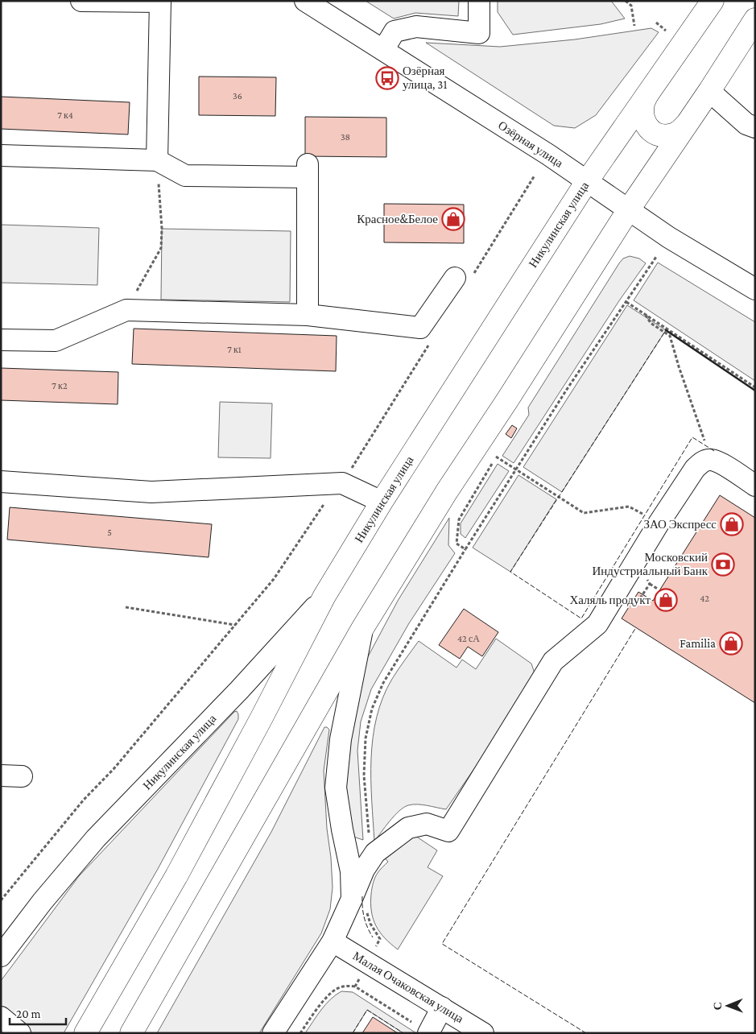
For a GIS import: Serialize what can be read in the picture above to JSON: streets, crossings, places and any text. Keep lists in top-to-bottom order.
{
  "streets": {
    "main road": ["Никулинская улица"],
    "street": ["Озёрная улица", "Малая Очаковская улица"]
  },
  "crossings": [
    ["Озёрная улица", "Никулинская улица"]
  ],
  "places": {
    "bus stop": ["Озёрная улица, 31"],
    "shop": [
      "Красное&Белое",
      "ЗАО Экспресс",
      "Халяль продукт",
      "Familia"
    ],
    "bank": ["Московский Индустриальный Банк"]
  },
  "house_numbers": [
    "36",
    "7 к4",
    "38",
    "7 к1",
    "7 к2",
    "5",
    "42",
    "42 сА"
  ],
  "scale_bar": "20 m",
  "north": "left"
}
